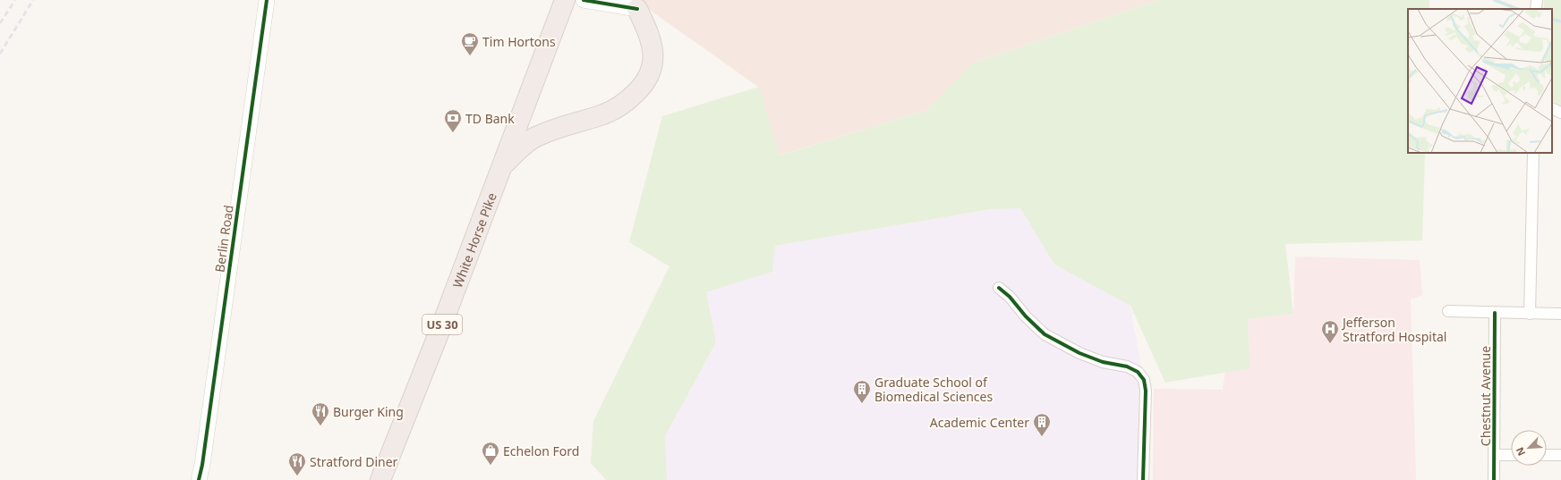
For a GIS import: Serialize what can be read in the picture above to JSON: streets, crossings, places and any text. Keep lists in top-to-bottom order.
{
  "streets": {
    "highway": ["White Horse Pike", "US 30"],
    "street": ["Berlin Road", "Chestnut Avenue"]
  },
  "places": {
    "cafe": ["Tim Hortons"],
    "bank": ["TD Bank"],
    "hospital": ["Jefferson Stratford Hospital"],
    "building": ["Graduate School of Biomedical Sciences", "Academic Center"],
    "restaurant": ["Burger King", "Stratford Diner"],
    "shop": ["Echelon Ford"]
  },
  "north": "bottom left"
}
